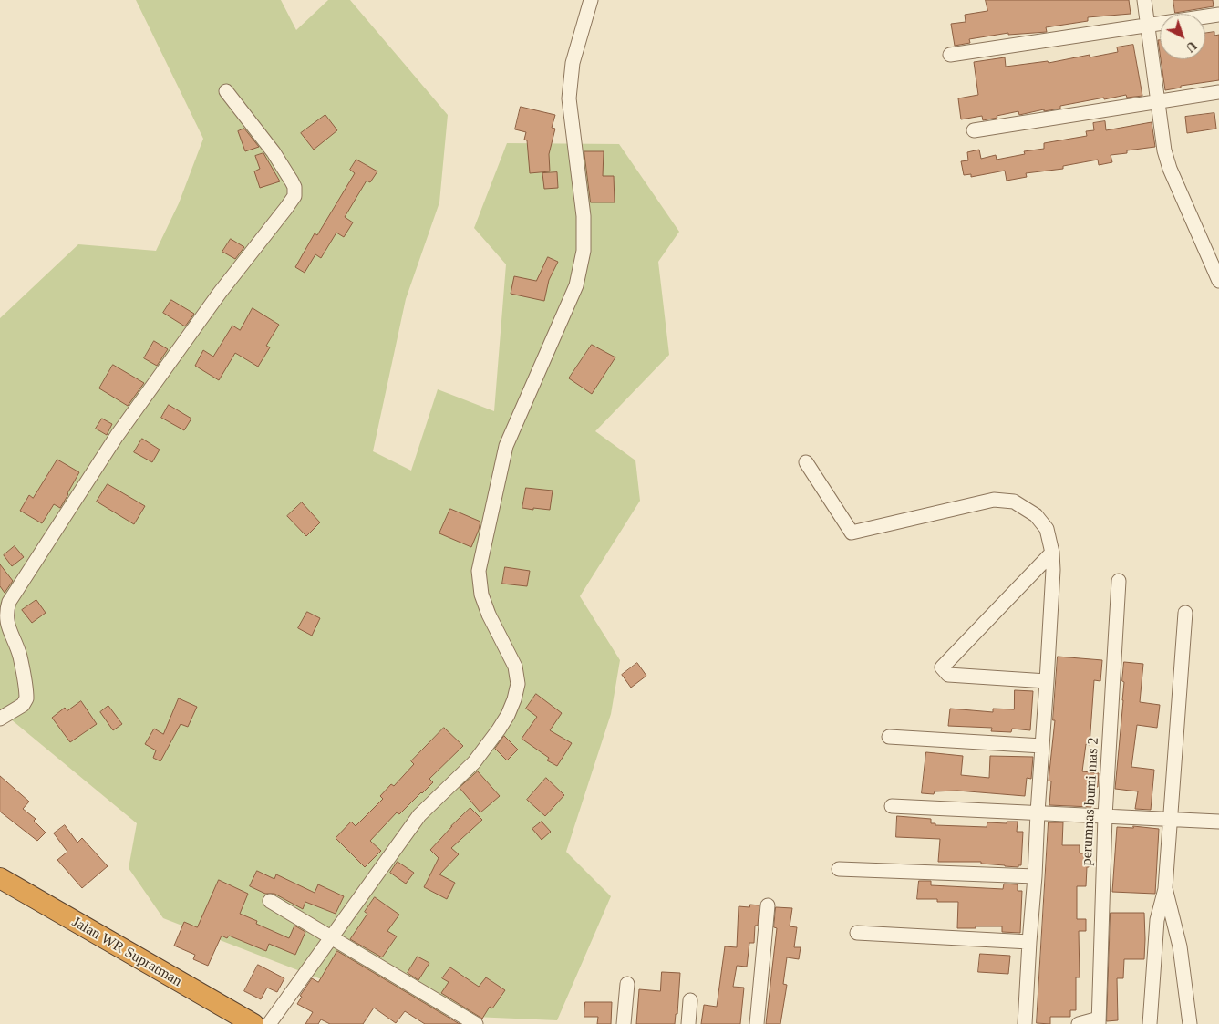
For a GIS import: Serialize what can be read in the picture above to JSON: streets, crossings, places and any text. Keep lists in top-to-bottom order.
{
  "streets": {
    "highway": ["Jalan WR Supratman"],
    "street": ["perumnas bumi mas 2"]
  },
  "north": "bottom right"
}
